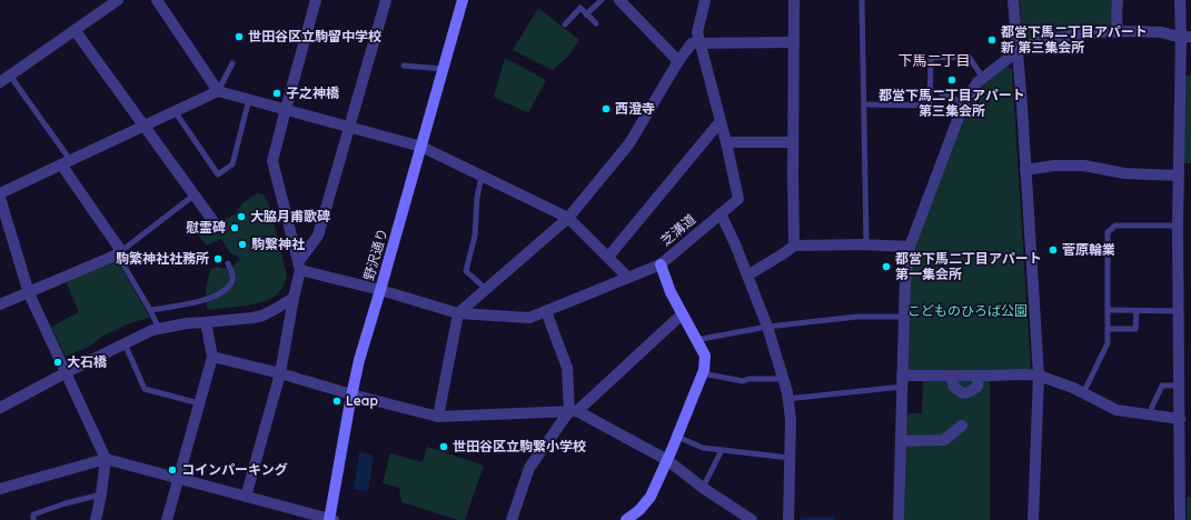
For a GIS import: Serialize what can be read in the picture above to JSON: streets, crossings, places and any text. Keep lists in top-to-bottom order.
{
  "streets": {
    "street": ["芝溝道", "野沢通り"]
  },
  "districts": ["下馬二丁目"],
  "parks": ["こどものひろば公園"],
  "places": [
    "世田谷区立駒留中学校",
    "都営下馬二丁目アパート 新 第三集会所",
    "都営下馬二丁目アパート 第三集会所",
    "子之神橋",
    "西澄寺",
    "大脇月甫歌碑",
    "慰霊碑",
    "駒繋神社",
    "菅原輪業",
    "駒繁神社社務所",
    "都営下馬二丁目アパート 第一集会所",
    "大石橋",
    "Leap",
    "世田谷区立駒繋小学校",
    "コインパーキング"
  ]
}
